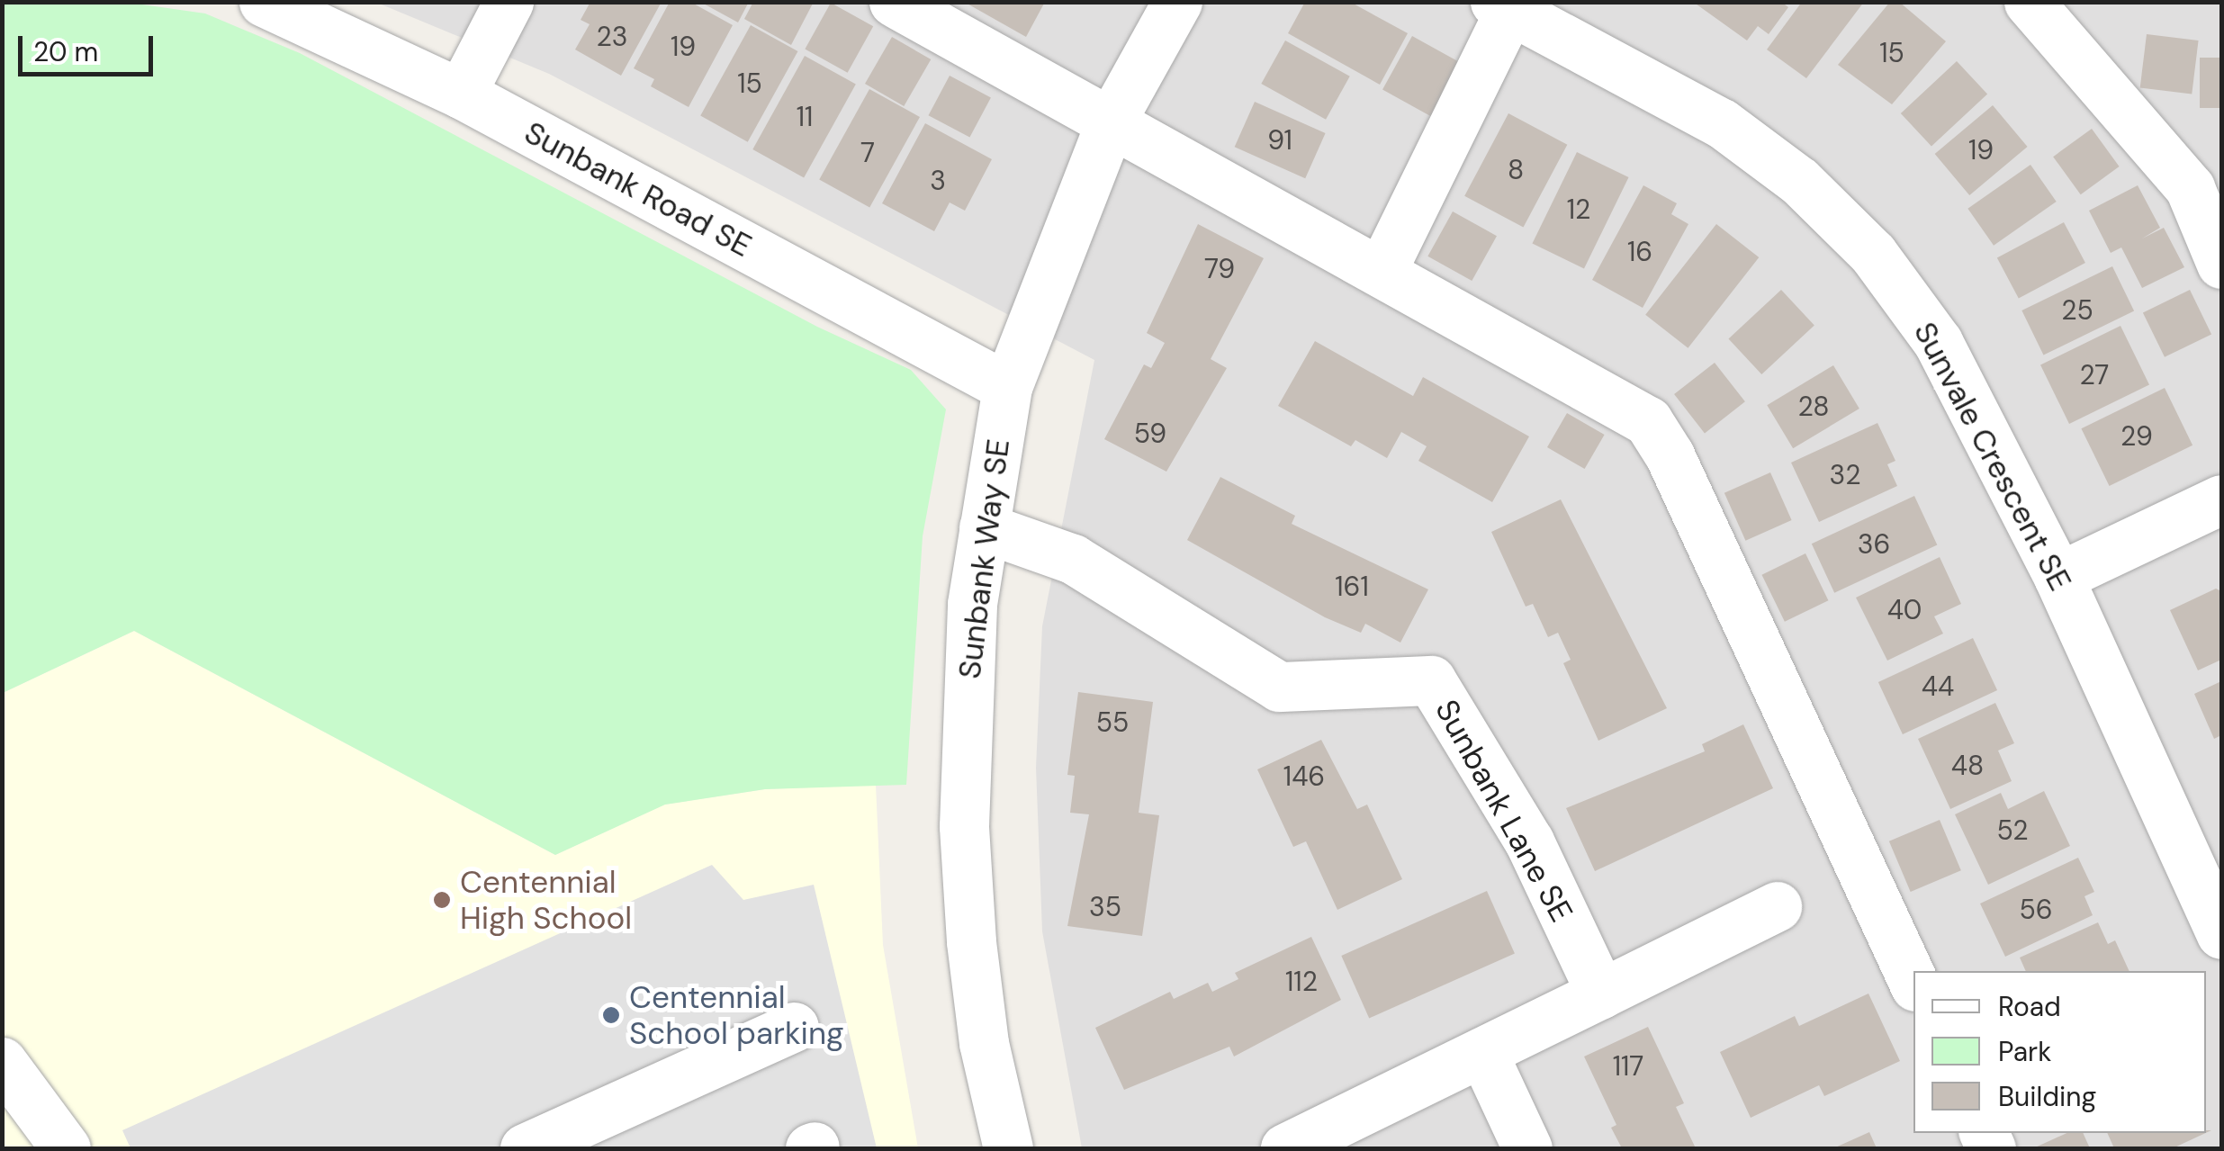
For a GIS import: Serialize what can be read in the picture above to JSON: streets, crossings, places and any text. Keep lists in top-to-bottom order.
{
  "streets": {
    "street": [
      "Sunbank Road SE",
      "Sunvale Crescent SE",
      "Sunbank Way SE",
      "Sunbank Lane SE"
    ]
  },
  "crossings": [
    ["Sunbank Road SE", "Sunbank Way SE"],
    ["Sunbank Way SE", "Sunbank Lane SE"]
  ],
  "places": ["Centennial High School", "Centennial School parking"],
  "house_numbers": [
    "23",
    "19",
    "15",
    "15",
    "11",
    "91",
    "19",
    "7",
    "8",
    "3",
    "12",
    "16",
    "79",
    "25",
    "27",
    "28",
    "59",
    "29",
    "32",
    "36",
    "161",
    "40",
    "44",
    "55",
    "48",
    "146",
    "52",
    "35",
    "56",
    "112",
    "117"
  ],
  "legend": ["Road", "Park", "Building"],
  "scale_bar": "20 m"
}
